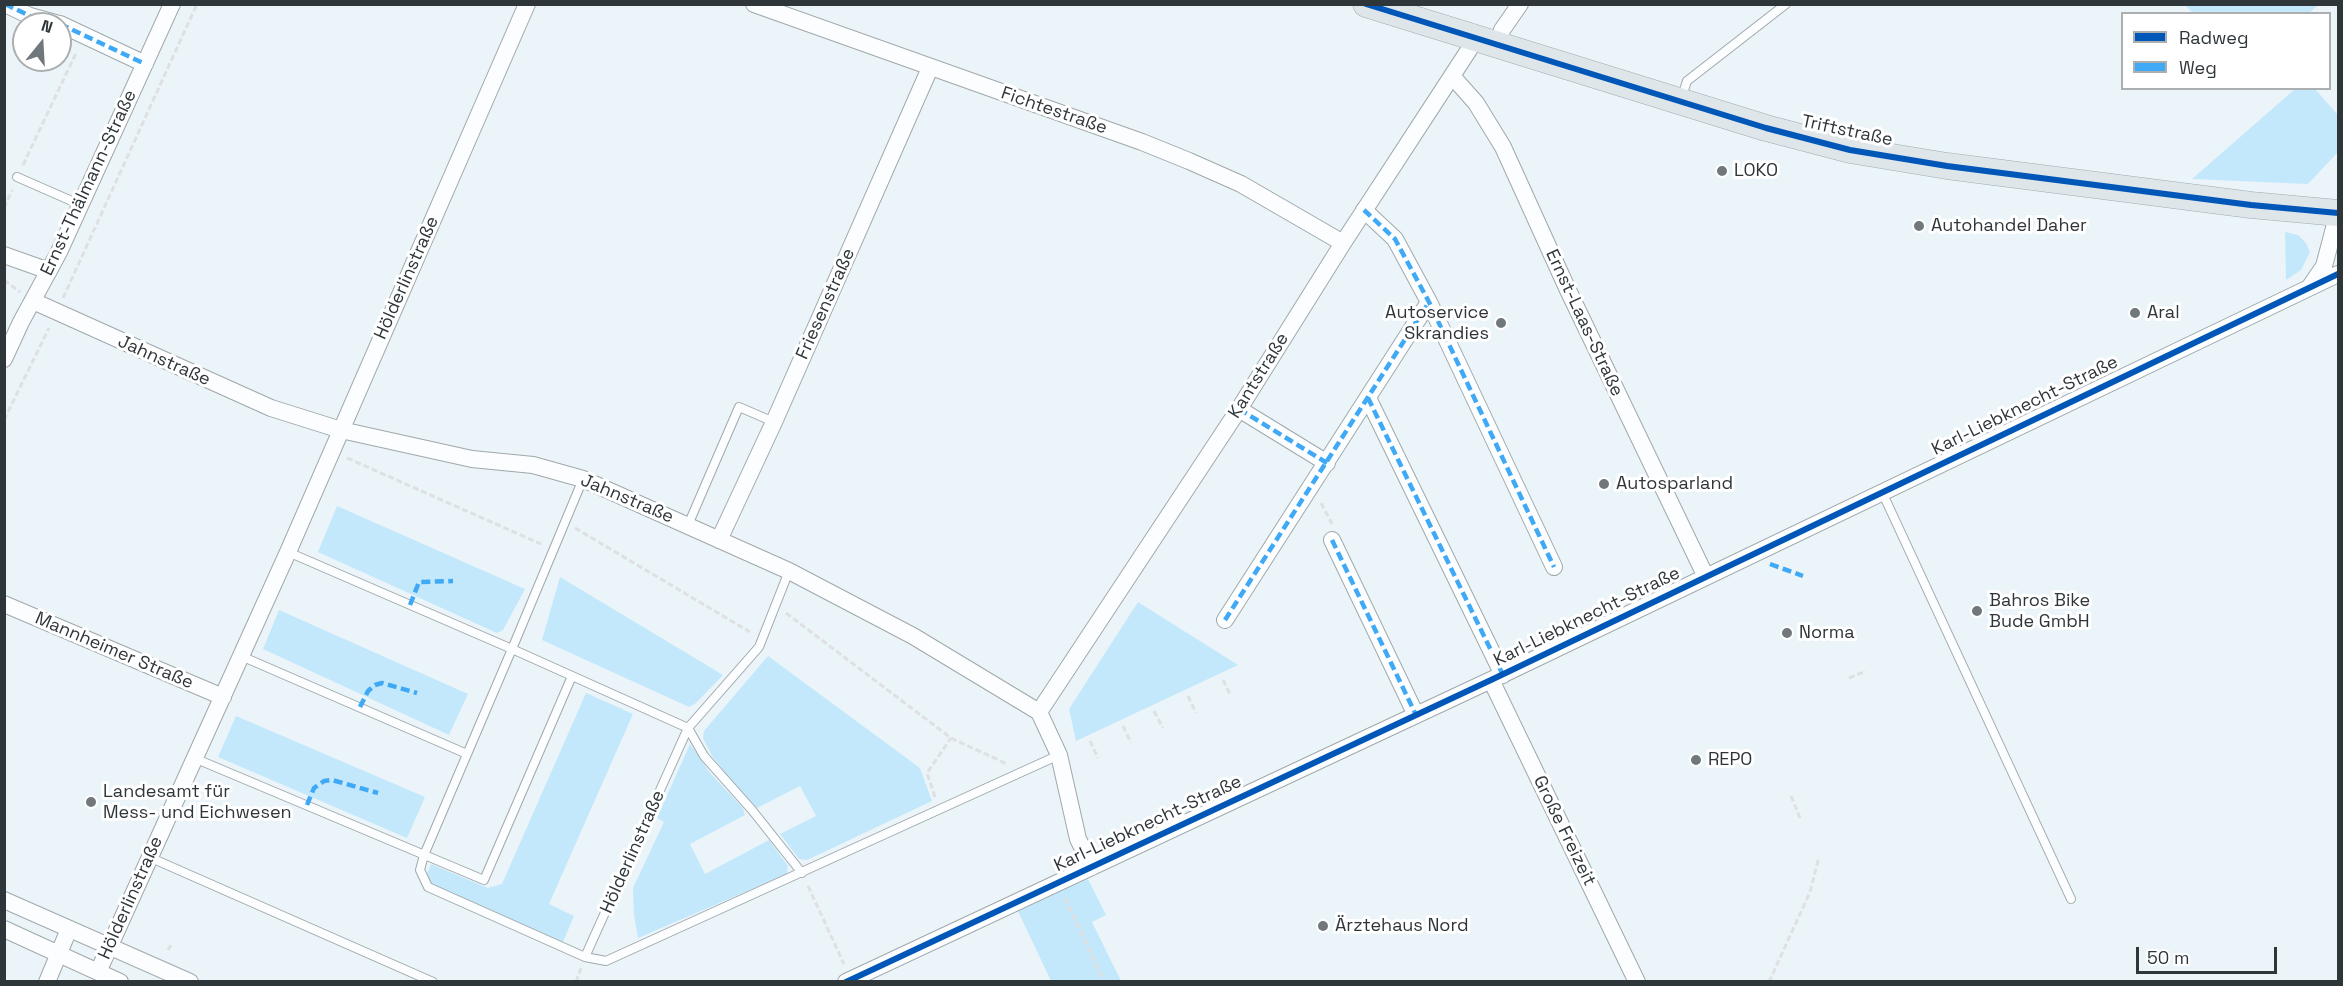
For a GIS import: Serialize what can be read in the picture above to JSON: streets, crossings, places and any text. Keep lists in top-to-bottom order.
{
  "streets": {
    "main road": ["Triftstraße"],
    "street": [
      "Fichtestraße",
      "Ernst-Thälmann-Straße",
      "Hölderlinstraße",
      "Friesenstraße",
      "Ernst-Laas-Straße",
      "Jahnstraße",
      "Kantstraße",
      "Karl-Liebknecht-Straße",
      "Mannheimer Straße",
      "Große Freizeit"
    ]
  },
  "crossings": [
    ["Fichtestraße", "Friesenstraße"],
    ["Fichtestraße", "Kantstraße"],
    ["Triftstraße", "Kantstraße"],
    ["Ernst-Thälmann-Straße", "Jahnstraße"],
    ["Hölderlinstraße", "Jahnstraße"],
    ["Hölderlinstraße", "Mannheimer Straße"],
    ["Friesenstraße", "Jahnstraße"],
    ["Ernst-Laas-Straße", "Kantstraße"],
    ["Ernst-Laas-Straße", "Karl-Liebknecht-Straße"],
    ["Jahnstraße", "Kantstraße"],
    ["Karl-Liebknecht-Straße", "Große Freizeit"]
  ],
  "places": [
    "LOKO",
    "Autohandel Daher",
    "Aral",
    "Autoservice Skrandies",
    "Autosparland",
    "Bahros Bike Bude GmbH",
    "Norma",
    "REPO",
    "Landesamt für Mess- und Eichwesen",
    "Ärztehaus Nord"
  ],
  "legend": ["Radweg", "Weg"],
  "scale_bar": "50 m",
  "north": "top"
}
